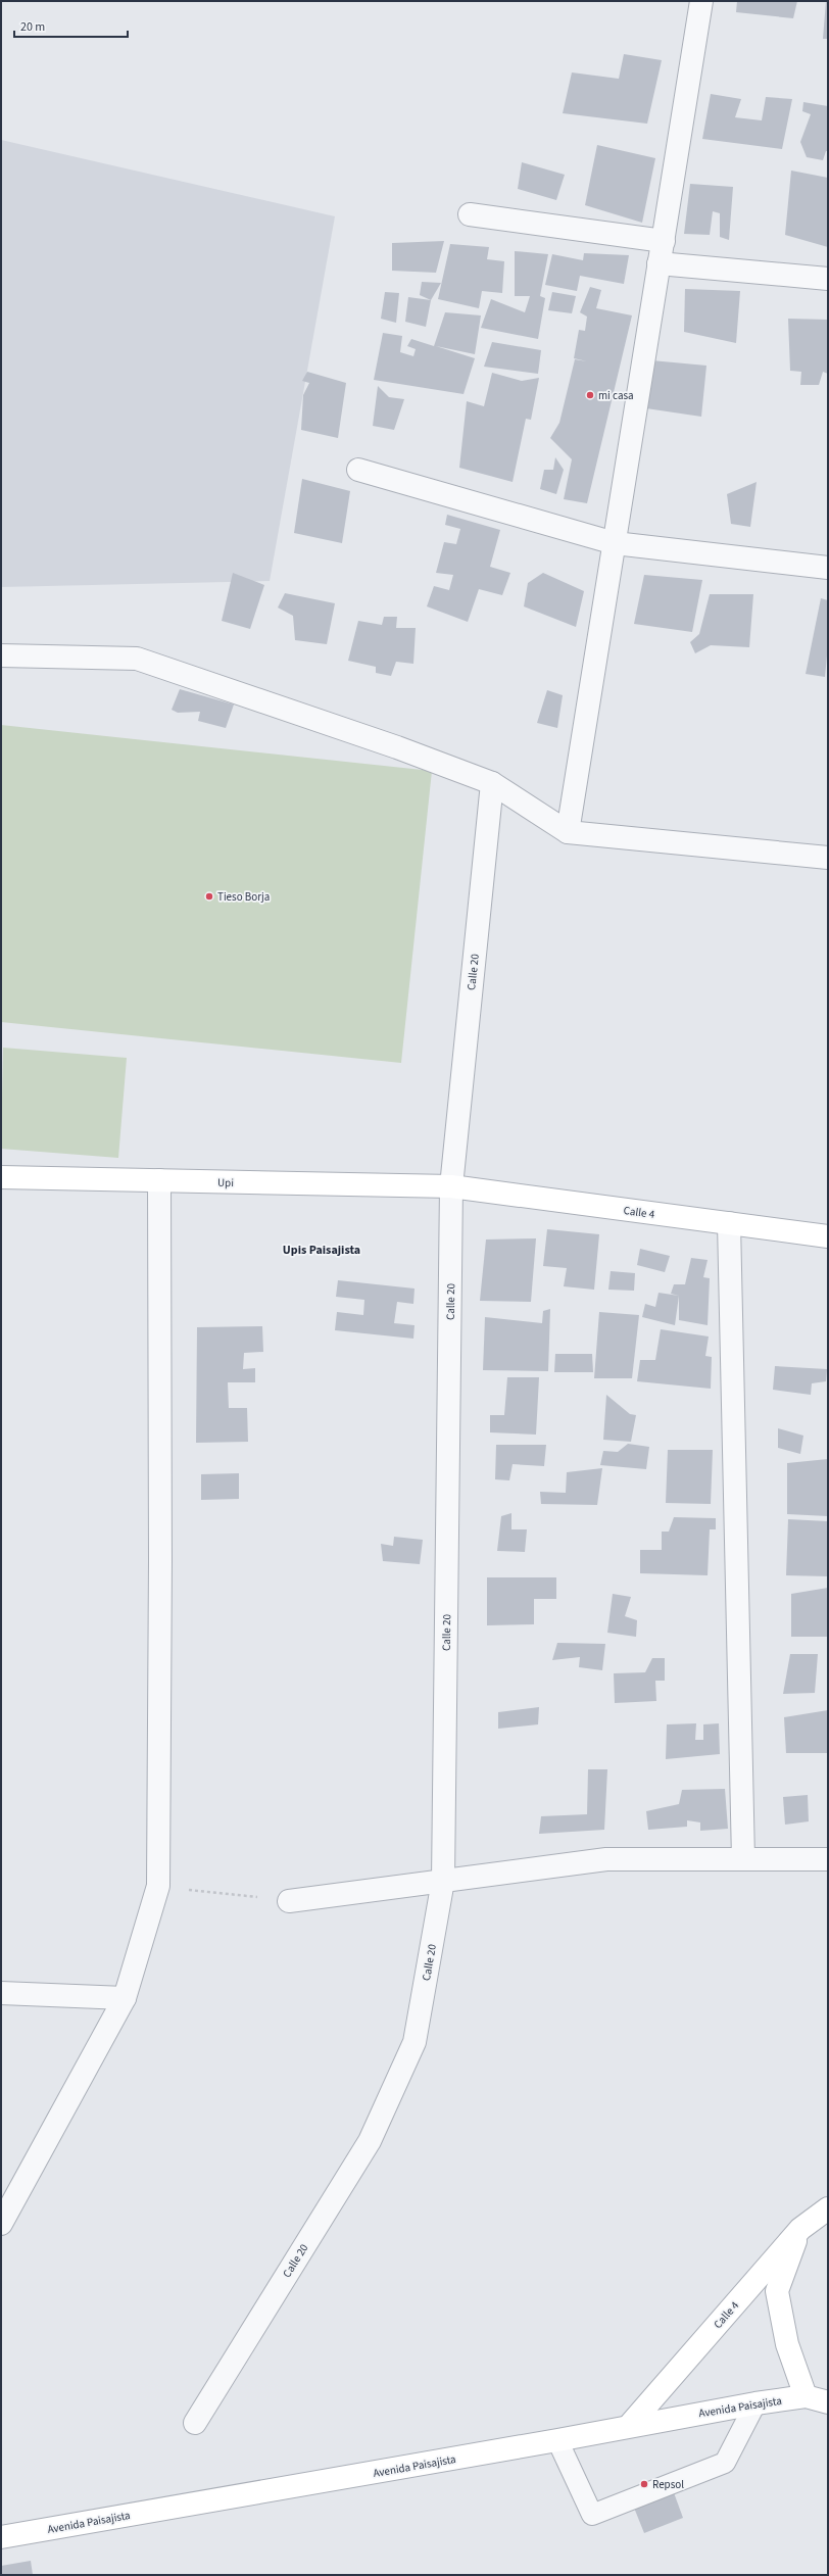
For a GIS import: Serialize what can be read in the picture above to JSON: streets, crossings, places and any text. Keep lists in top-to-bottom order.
{
  "streets": {
    "street": [
      "Calle 20",
      "Upi",
      "Calle 4",
      "Avenida Paisajista"
    ]
  },
  "crossings": [
    ["Calle 20", "Upi"],
    ["Calle 20", "Calle 4"],
    ["Upi", "Calle 4"],
    ["Calle 4", "Avenida Paisajista"]
  ],
  "districts": ["Upis Paisajista"],
  "places": ["mi casa", "Tieso Borja", "Repsol"],
  "scale_bar": "20 m"
}
